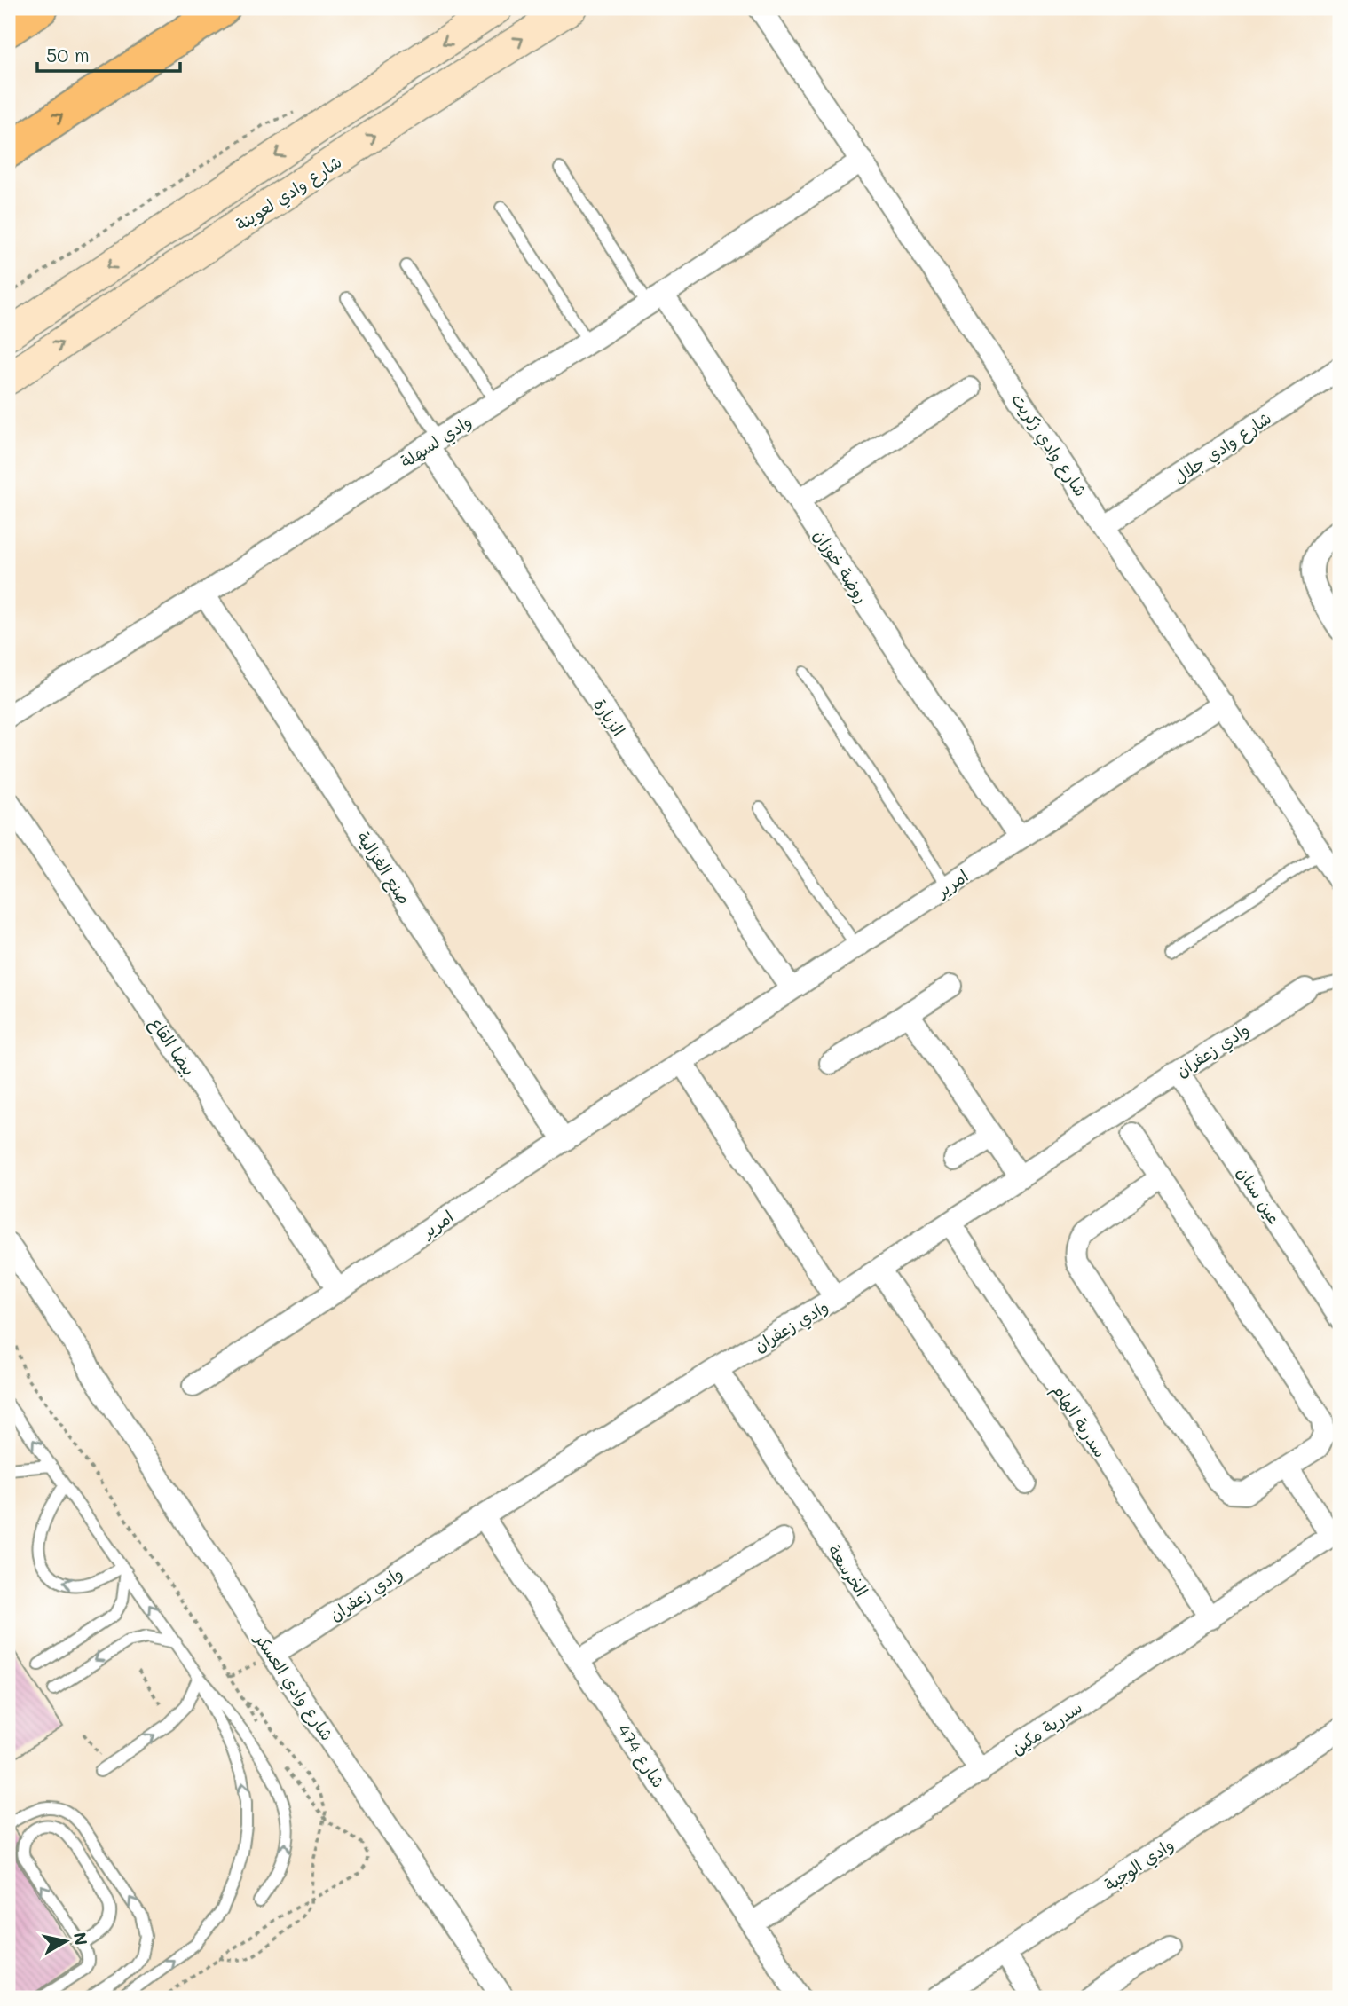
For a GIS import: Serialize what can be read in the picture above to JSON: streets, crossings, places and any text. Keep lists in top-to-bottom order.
{
  "streets": {
    "main road": ["شارع وادي لعوينة"],
    "street": [
      "وادي لسهلة",
      "شارع وادي زكريت",
      "شارع وادي جلال",
      "روضة خوزان",
      "الزبارة",
      "صنع الغزالية",
      "امرير",
      "بيضا القاع",
      "وادي زعفران",
      "عين سنان",
      "سدرية الهام",
      "الخرسعة",
      "شارع وادي العسكر",
      "سدرية مكين",
      "شارع 474",
      "وادي الوجبة"
    ]
  },
  "crossings": [
    ["وادي لسهلة", "شارع وادي زكريت"],
    ["وادي لسهلة", "روضة خوزان"],
    ["وادي لسهلة", "الزبارة"],
    ["وادي لسهلة", "صنع الغزالية"],
    ["شارع وادي زكريت", "شارع وادي جلال"],
    ["شارع وادي زكريت", "امرير"],
    ["روضة خوزان", "امرير"],
    ["الزبارة", "امرير"],
    ["صنع الغزالية", "امرير"],
    ["امرير", "بيضا القاع"],
    ["وادي زعفران", "عين سنان"],
    ["وادي زعفران", "سدرية الهام"],
    ["وادي زعفران", "الخرسعة"],
    ["وادي زعفران", "شارع وادي العسكر"],
    ["وادي زعفران", "شارع 474"],
    ["سدرية الهام", "سدرية مكين"],
    ["الخرسعة", "سدرية مكين"],
    ["سدرية مكين", "شارع 474"]
  ],
  "scale_bar": "50 m",
  "north": "right"
}
